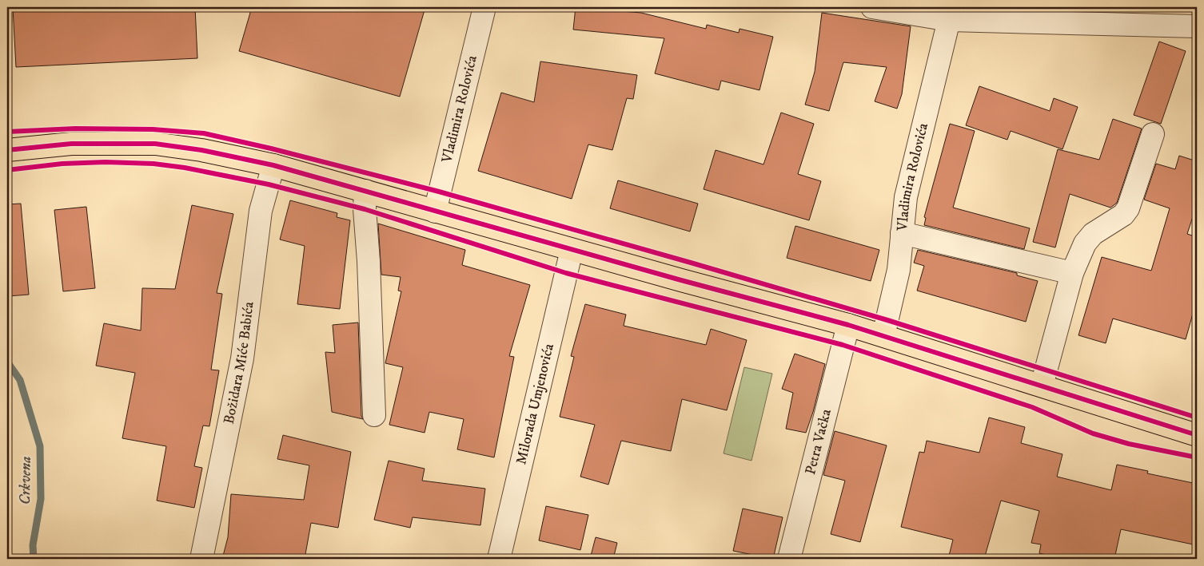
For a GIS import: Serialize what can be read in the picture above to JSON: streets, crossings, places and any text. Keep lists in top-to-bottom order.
{
  "streets": {
    "street": [
      "Vladimira Rolovića",
      "Božidara Miće Babića",
      "Milorada Umjenovića",
      "Petra Vačka"
    ]
  },
  "water": ["Crkvena"]
}
